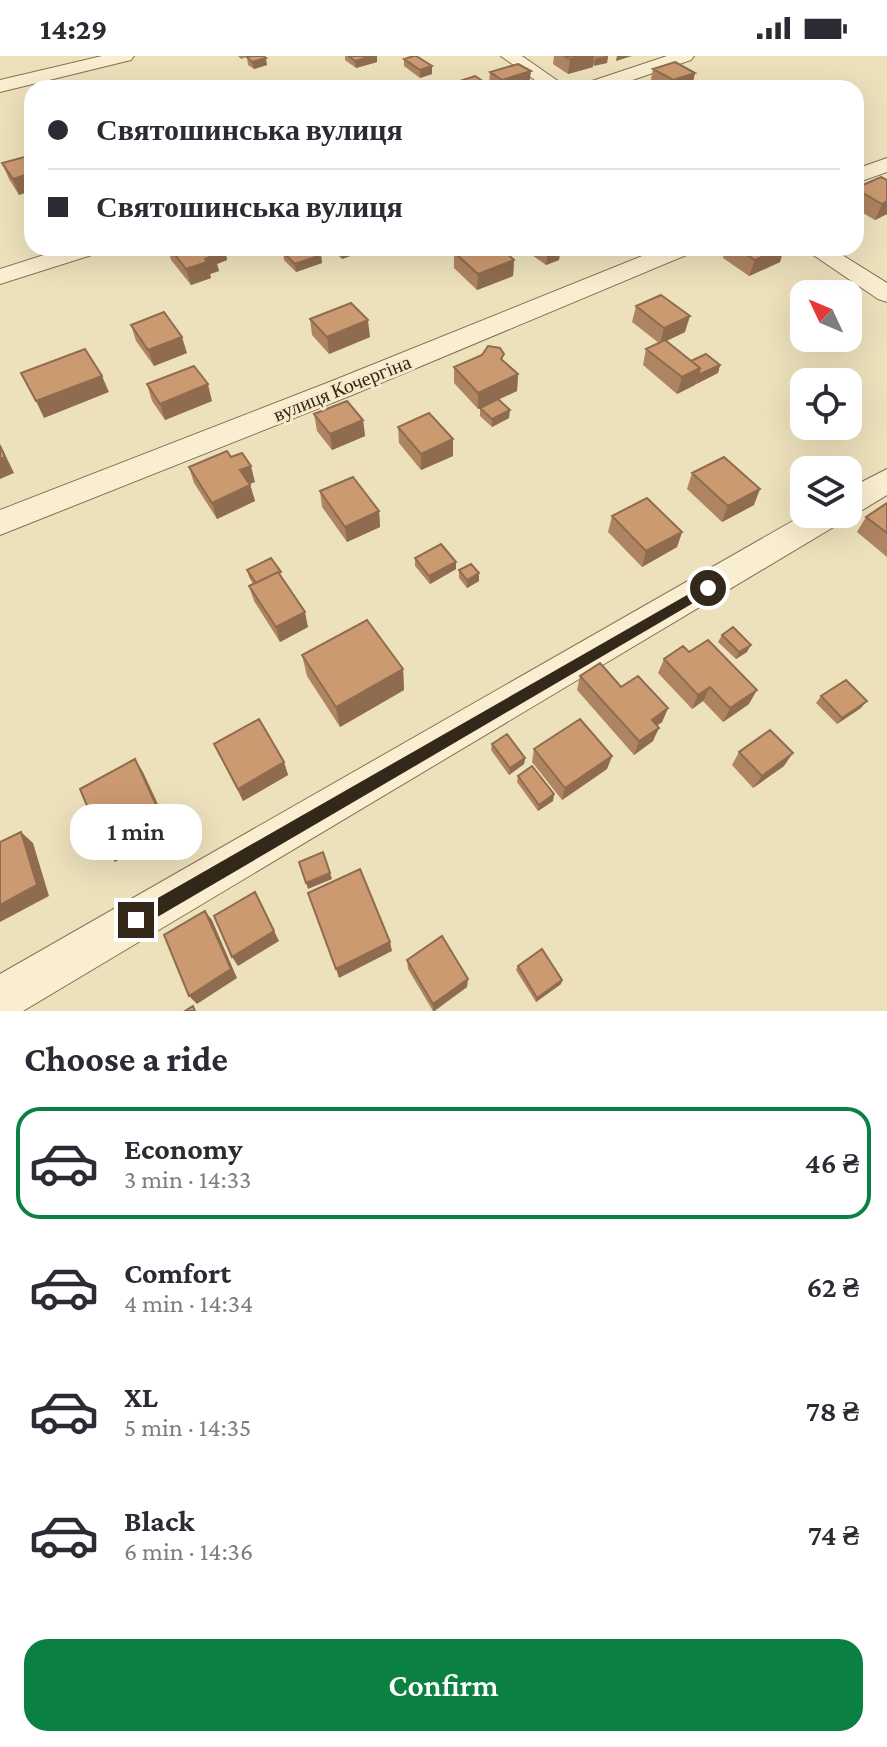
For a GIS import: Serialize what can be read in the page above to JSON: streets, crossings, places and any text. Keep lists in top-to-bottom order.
{
  "streets": {
    "street": ["вулиця Кочергіна"]
  },
  "north": "top left",
  "page": {
    "status": "14:29",
    "banner": ["Святошинська вулиця", "Святошинська вулиця"],
    "bubble": "1 min",
    "heading": "Choose a ride",
    "list": [
      {
        "name": "Economy",
        "note": "3 min · 14:33",
        "value": "46 ₴"
      },
      {
        "name": "Comfort",
        "note": "4 min · 14:34",
        "value": "62 ₴"
      },
      {
        "name": "XL",
        "note": "5 min · 14:35",
        "value": "78 ₴"
      },
      {
        "name": "Black",
        "note": "6 min · 14:36",
        "value": "74 ₴"
      }
    ],
    "buttons": "Confirm"
  }
}
